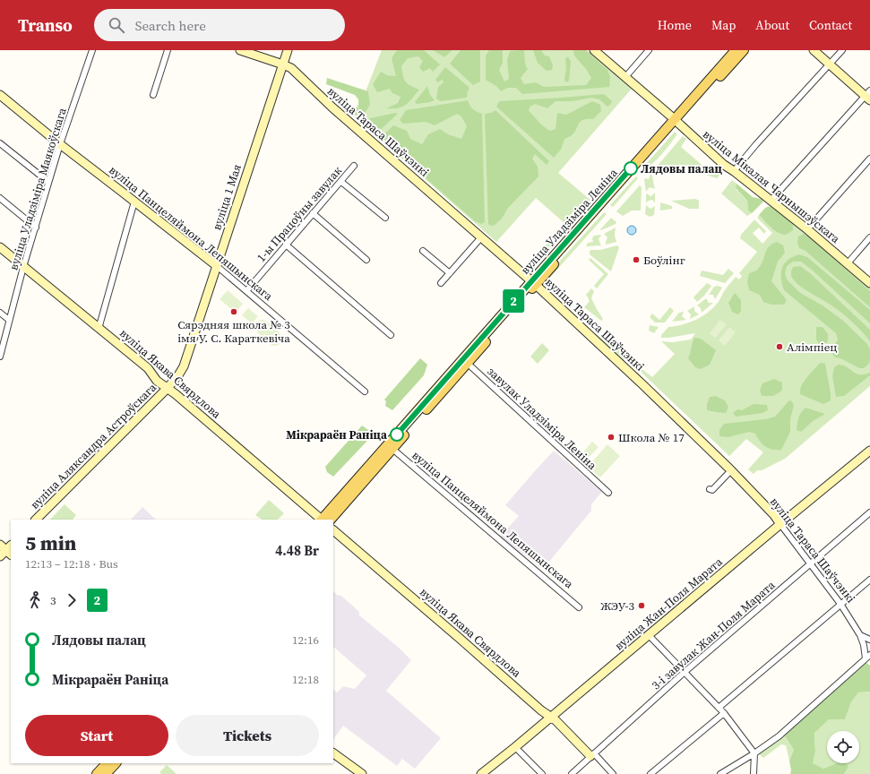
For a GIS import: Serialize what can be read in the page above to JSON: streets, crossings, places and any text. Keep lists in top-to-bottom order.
{
  "streets": {
    "main road": ["вуліца Уладзіміра Леніна"],
    "street": [
      "вуліца Тараса Шаўчэнкі",
      "вуліца Мікалая Чарнышэўскага",
      "вуліца Уладзіміра Маякоўскага",
      "вуліца 1 Мая",
      "1-ы Працоўны завулак",
      "вуліца Панцеляймона Лепяшынскага",
      "вуліца Якава Свярдлова",
      "завулак Уладзіміра Леніна",
      "вуліца Аляксандра Астроўскага",
      "вуліца Жан-Поля Марата",
      "3-і завулак Жан-Поля Марата"
    ]
  },
  "crossings": [
    ["вуліца Тараса Шаўчэнкі", "вуліца 1 Мая"],
    ["вуліца Тараса Шаўчэнкі", "вуліца Уладзіміра Леніна"],
    ["вуліца Тараса Шаўчэнкі", "вуліца Жан-Поля Марата"],
    ["вуліца Тараса Шаўчэнкі", "3-і завулак Жан-Поля Марата"],
    ["вуліца Мікалая Чарнышэўскага", "вуліца Уладзіміра Леніна"],
    ["вуліца Уладзіміра Маякоўскага", "вуліца Панцеляймона Лепяшынскага"],
    ["вуліца Уладзіміра Маякоўскага", "вуліца Якава Свярдлова"],
    ["вуліца 1 Мая", "вуліца Панцеляймона Лепяшынскага"],
    ["вуліца 1 Мая", "вуліца Якава Свярдлова"],
    ["вуліца 1 Мая", "вуліца Аляксандра Астроўскага"],
    ["1-ы Працоўны завулак", "вуліца Панцеляймона Лепяшынскага"],
    ["вуліца Уладзіміра Леніна", "вуліца Панцеляймона Лепяшынскага"],
    ["вуліца Уладзіміра Леніна", "завулак Уладзіміра Леніна"],
    ["вуліца Якава Свярдлова", "вуліца Аляксандра Астроўскага"],
    ["вуліца Якава Свярдлова", "вуліца Жан-Поля Марата"],
    ["вуліца Якава Свярдлова", "3-і завулак Жан-Поля Марата"]
  ],
  "places": [
    "Лядовы палац",
    "Боўлінг",
    "Сярэдняя школа № 3 імя У. С. Караткевіча",
    "Алімпіец",
    "Мікрараён Раніца",
    "Школа № 17",
    "ЖЭУ-3"
  ],
  "lines": ["bus line 2"],
  "page": {
    "header": "Transo",
    "search": "Search here",
    "nav": [
      "Home",
      "Map",
      "About",
      "Contact"
    ],
    "on_map": "2",
    "heading": ["5 min", "12:13 – 12:18 · Bus", "4.48 Br"],
    "legs": ["3", "2"],
    "list": [
      {
        "name": "Лядовы палац",
        "value": "12:16"
      },
      {
        "name": "Мікрараён Раніца",
        "value": "12:18"
      }
    ],
    "buttons": ["Start", "Tickets"]
  }
}
